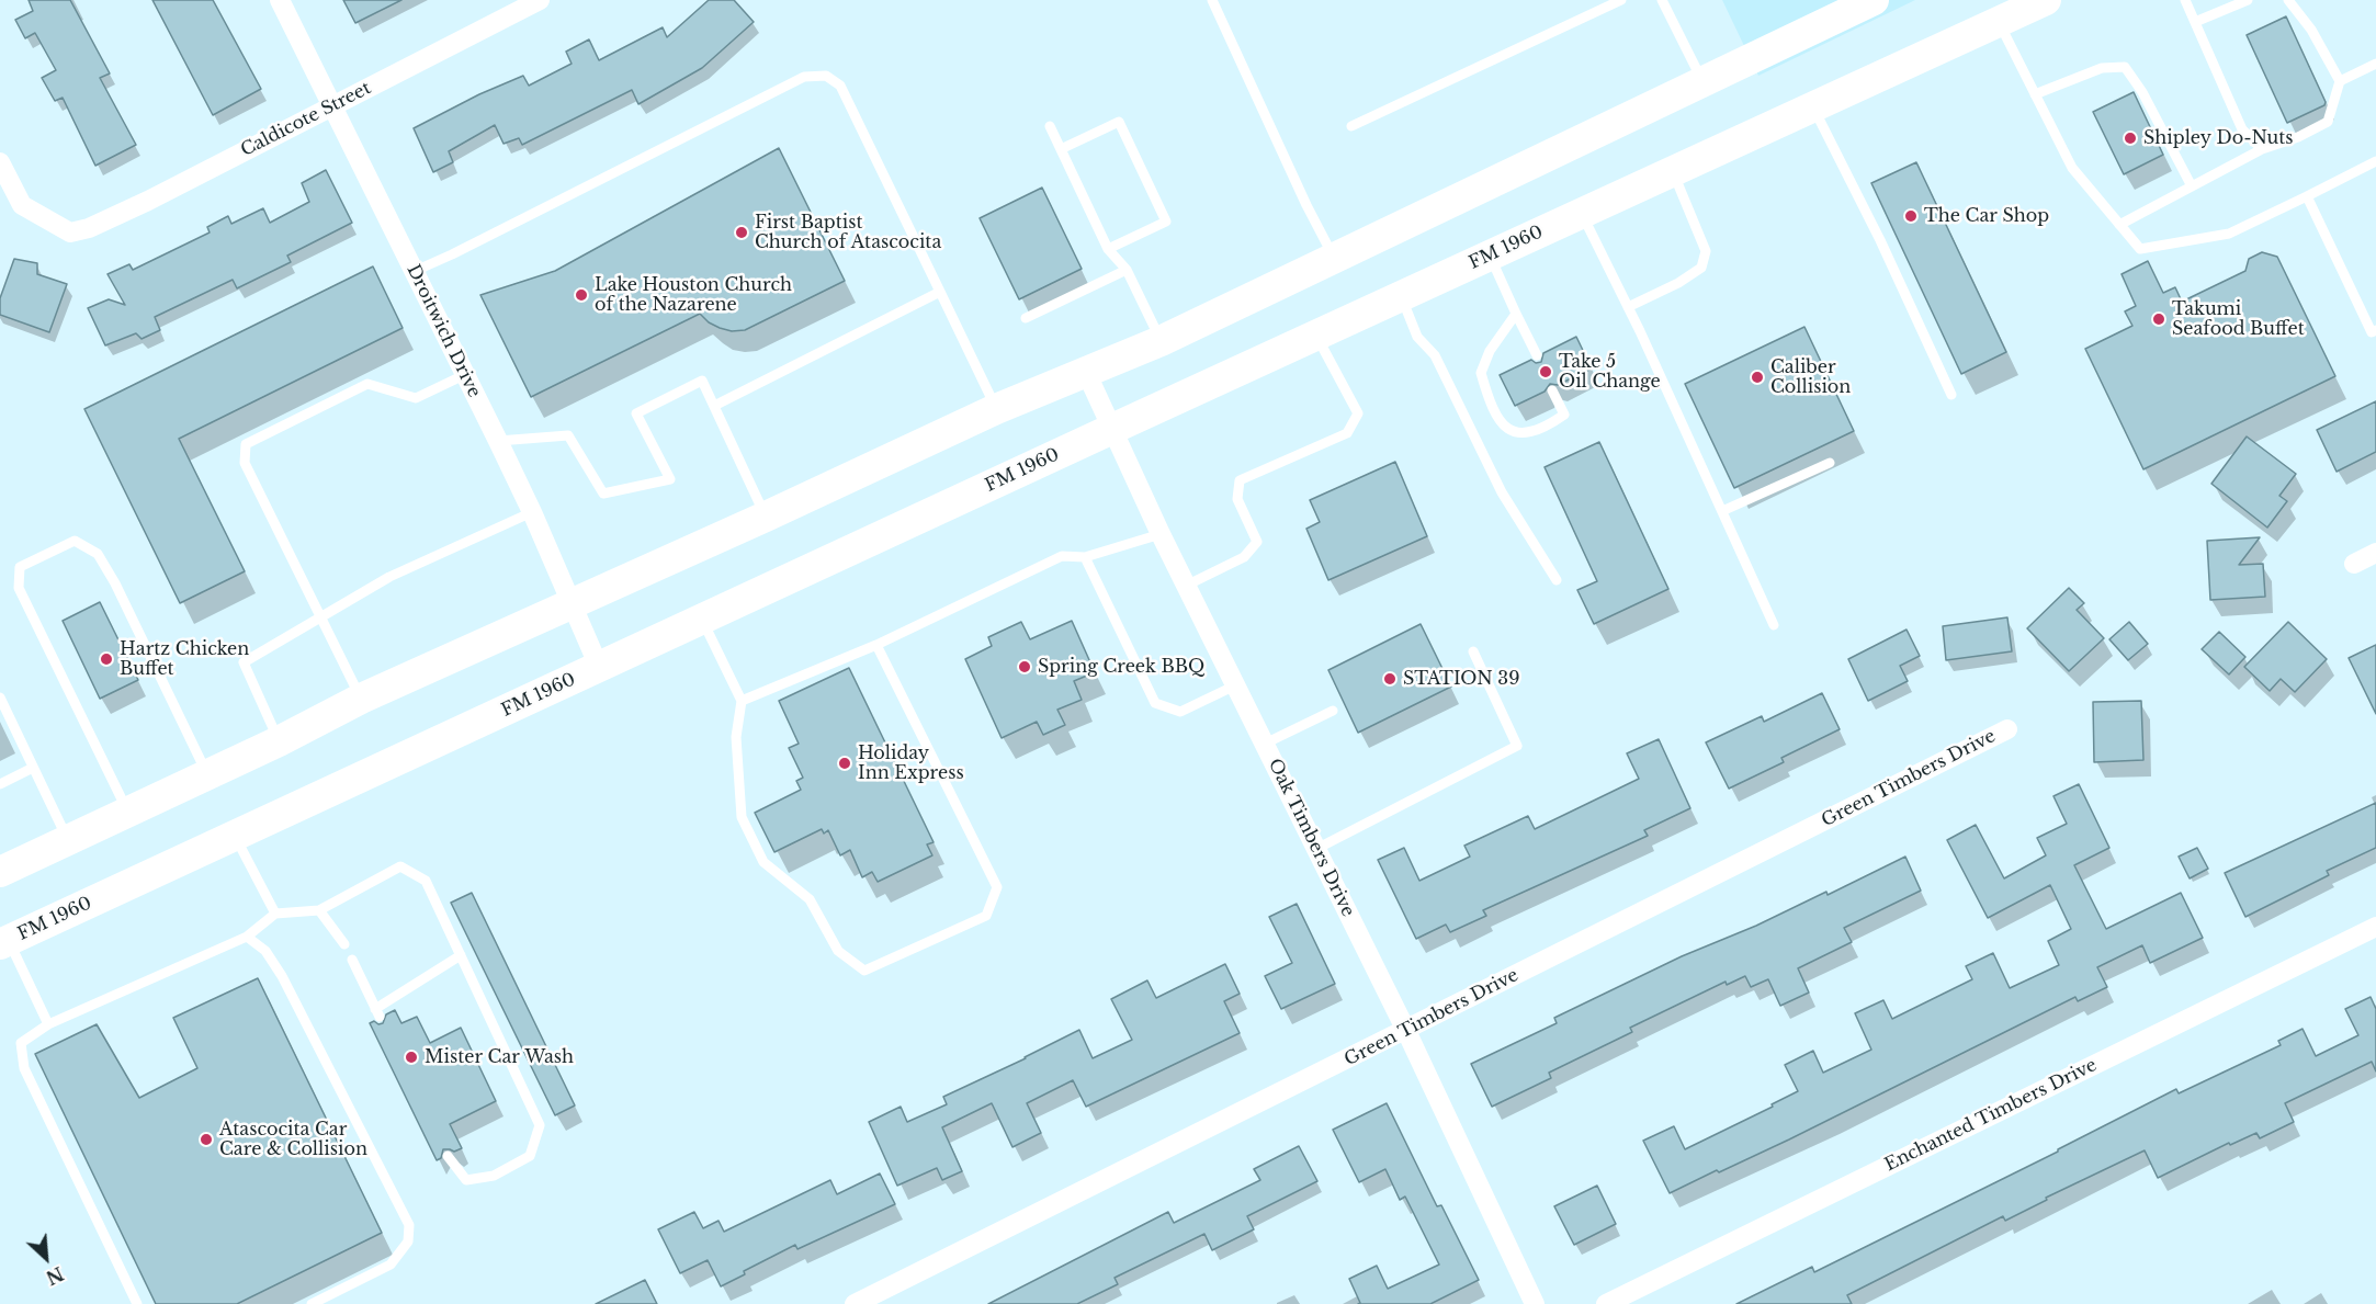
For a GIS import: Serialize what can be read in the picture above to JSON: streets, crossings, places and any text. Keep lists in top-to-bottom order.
{
  "streets": {
    "main road": ["FM 1960"],
    "street": [
      "Caldicote Street",
      "Droitwich Drive",
      "Green Timbers Drive",
      "Oak Timbers Drive",
      "Enchanted Timbers Drive"
    ]
  },
  "crossings": [
    ["Caldicote Street", "Droitwich Drive"],
    ["FM 1960", "Droitwich Drive"],
    ["FM 1960", "Oak Timbers Drive"],
    ["Green Timbers Drive", "Oak Timbers Drive"]
  ],
  "places": [
    "Shipley Do-Nuts",
    "The Car Shop",
    "First Baptist Church of Atascocita",
    "Lake Houston Church of the Nazarene",
    "Takumi Seafood Buffet",
    "Take 5 Oil Change",
    "Caliber Collision",
    "Hartz Chicken Buffet",
    "Spring Creek BBQ",
    "STATION 39",
    "Holiday Inn Express",
    "Mister Car Wash",
    "Atascocita Car Care & Collision"
  ],
  "north": "bottom right"
}
